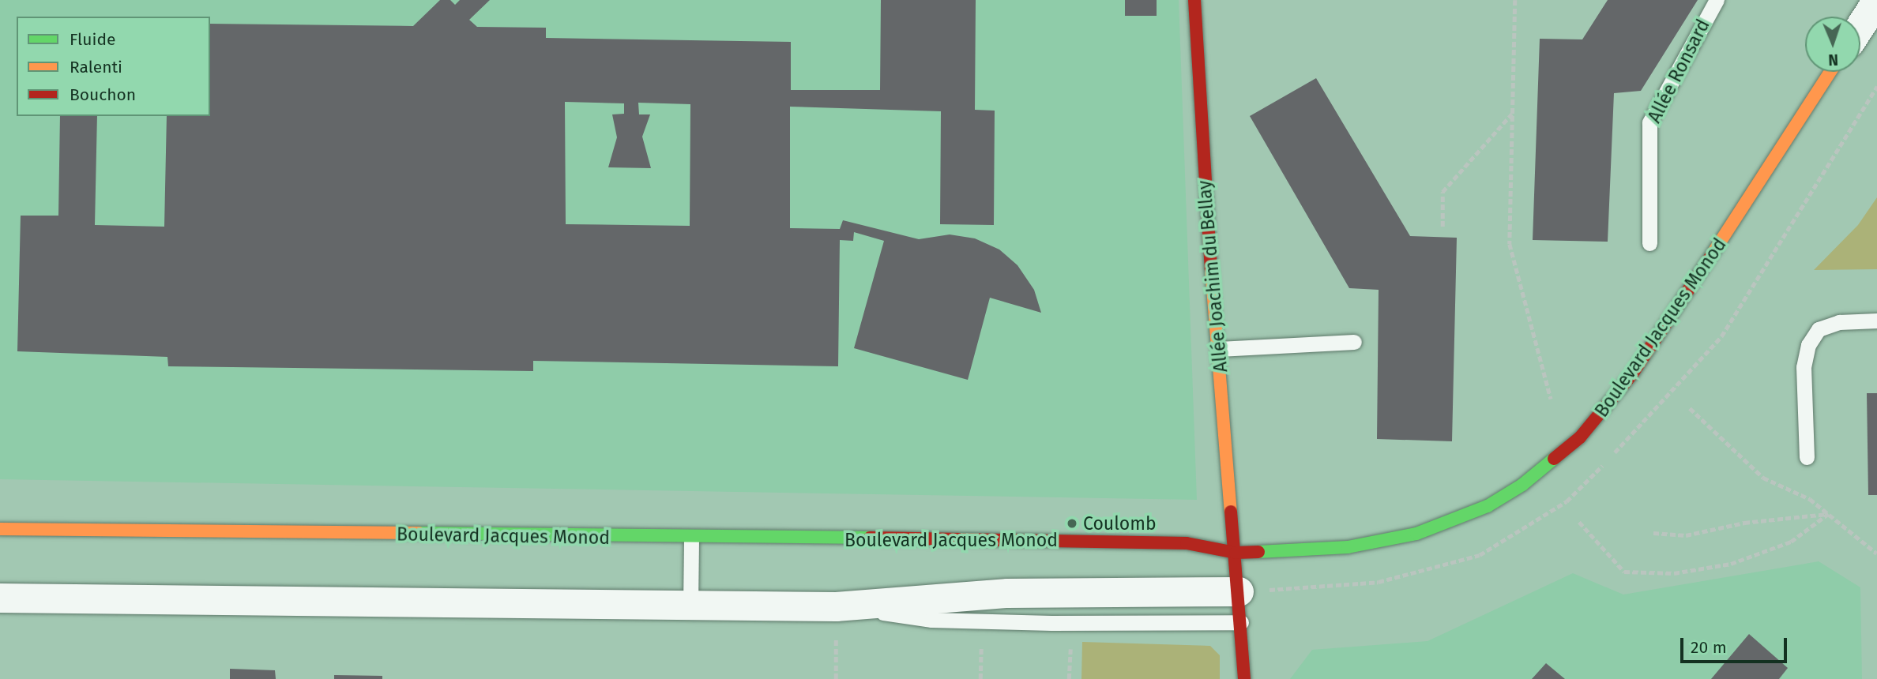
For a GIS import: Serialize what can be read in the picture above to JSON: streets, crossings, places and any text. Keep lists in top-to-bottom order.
{
  "streets": {
    "street": ["Allée Joachim du Bellay", "Boulevard Jacques Monod"],
    "lane": ["Allée Ronsard"]
  },
  "crossings": [
    ["Allée Joachim du Bellay", "Boulevard Jacques Monod"]
  ],
  "places": ["Coulomb"],
  "legend": ["Fluide", "Ralenti", "Bouchon"],
  "scale_bar": "20 m",
  "north": "bottom"
}
